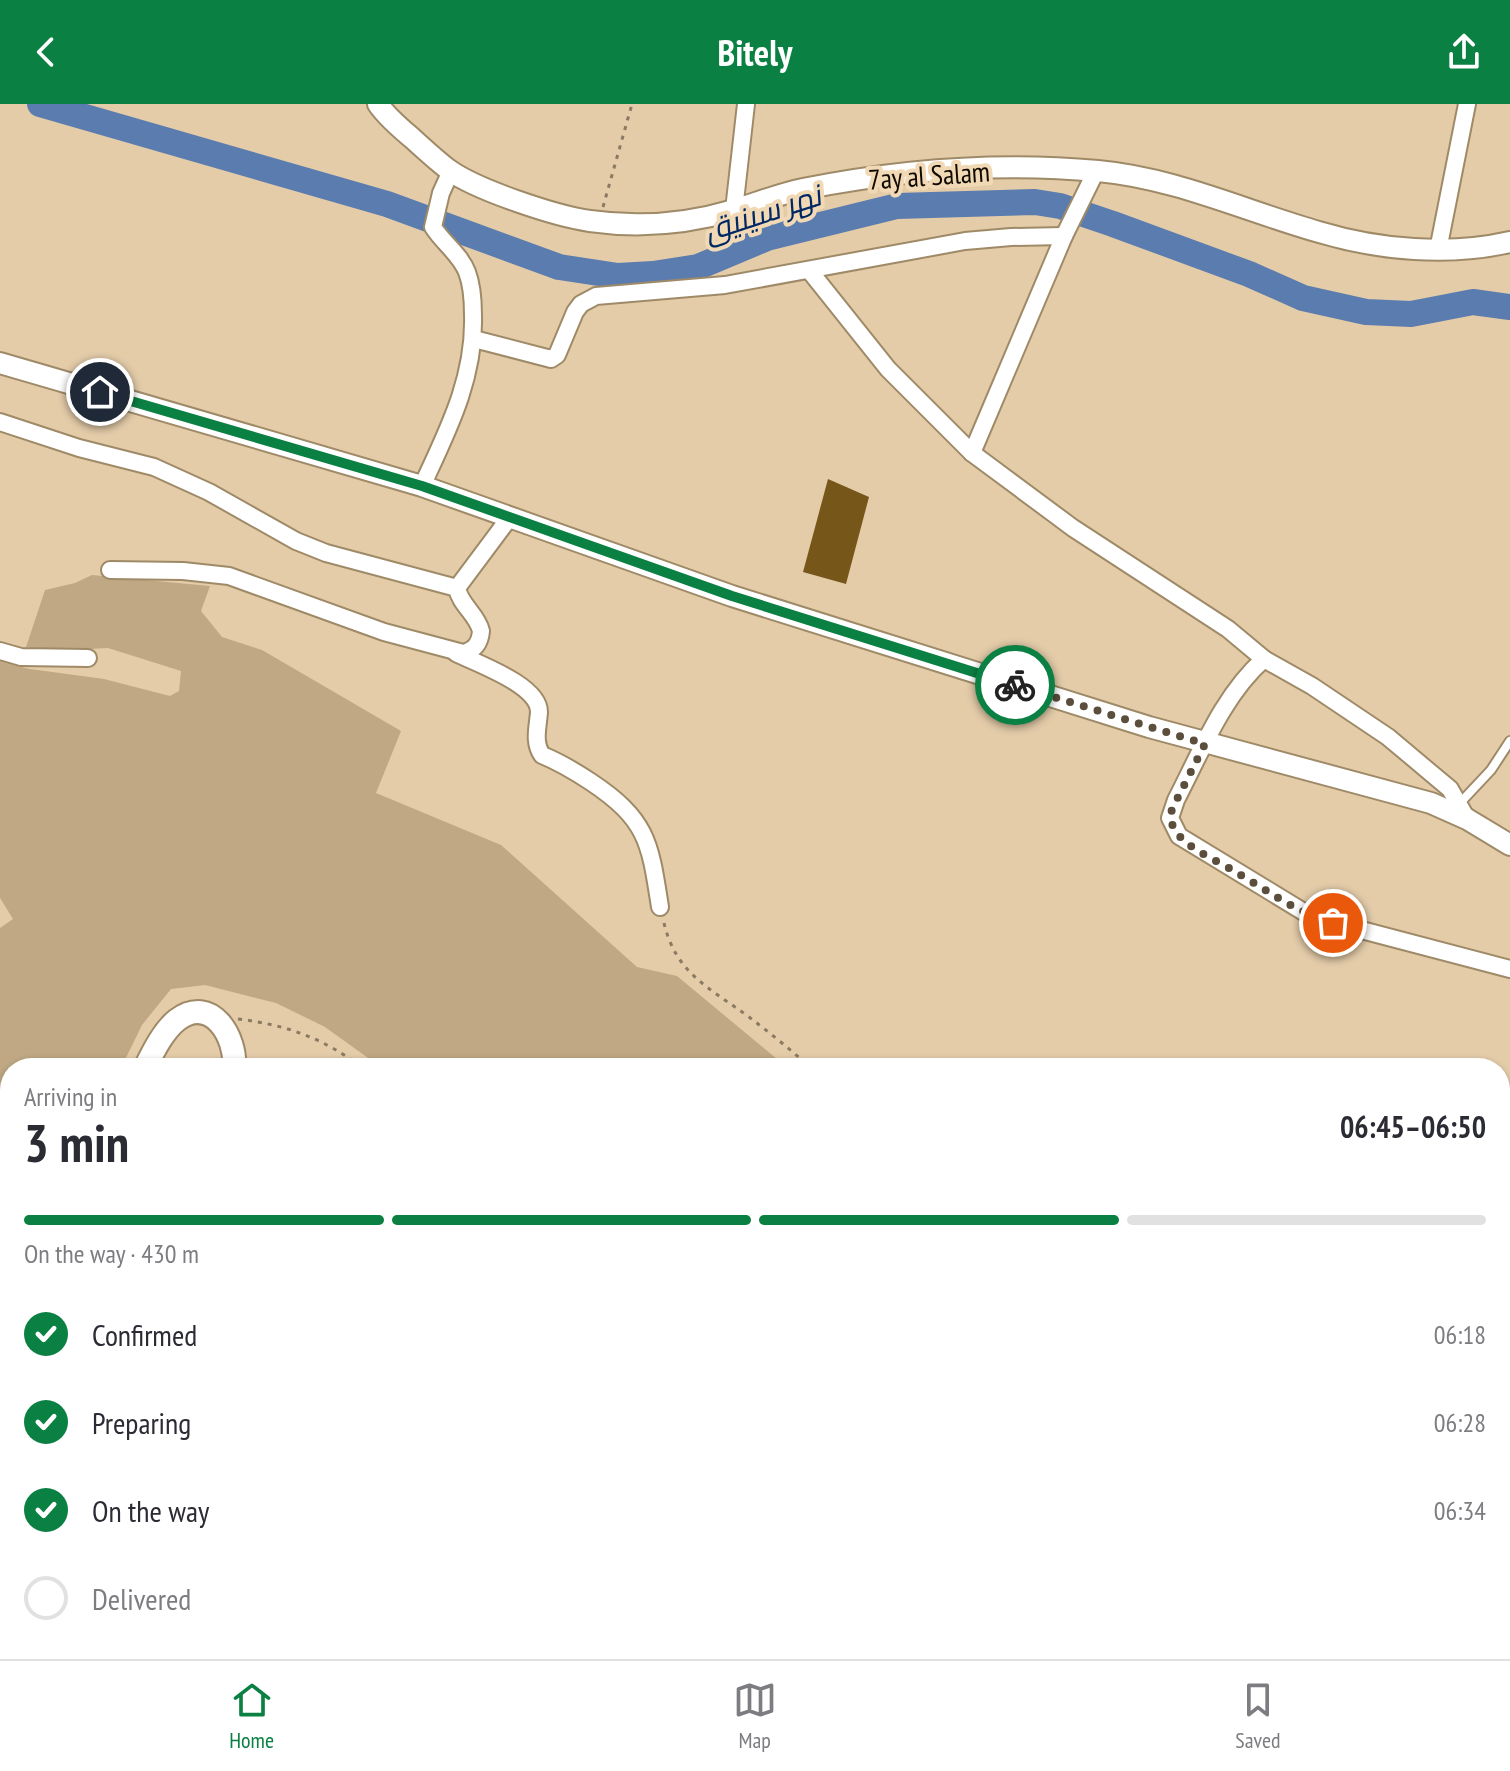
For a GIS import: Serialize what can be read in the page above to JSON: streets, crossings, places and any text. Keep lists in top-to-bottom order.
{
  "streets": {
    "street": ["7ay al Salam"]
  },
  "water": ["نهر سينيق"],
  "page": {
    "header": "Bitely",
    "heading": ["3 min", "Arriving in", "06:45–06:50"],
    "bar": "On the way · 430 m",
    "list": [
      ["Confirmed", "06:18"],
      ["Preparing", "06:28"],
      ["On the way", "06:34"],
      "Delivered"
    ],
    "tabs": ["Home", "Map", "Saved"]
  }
}
